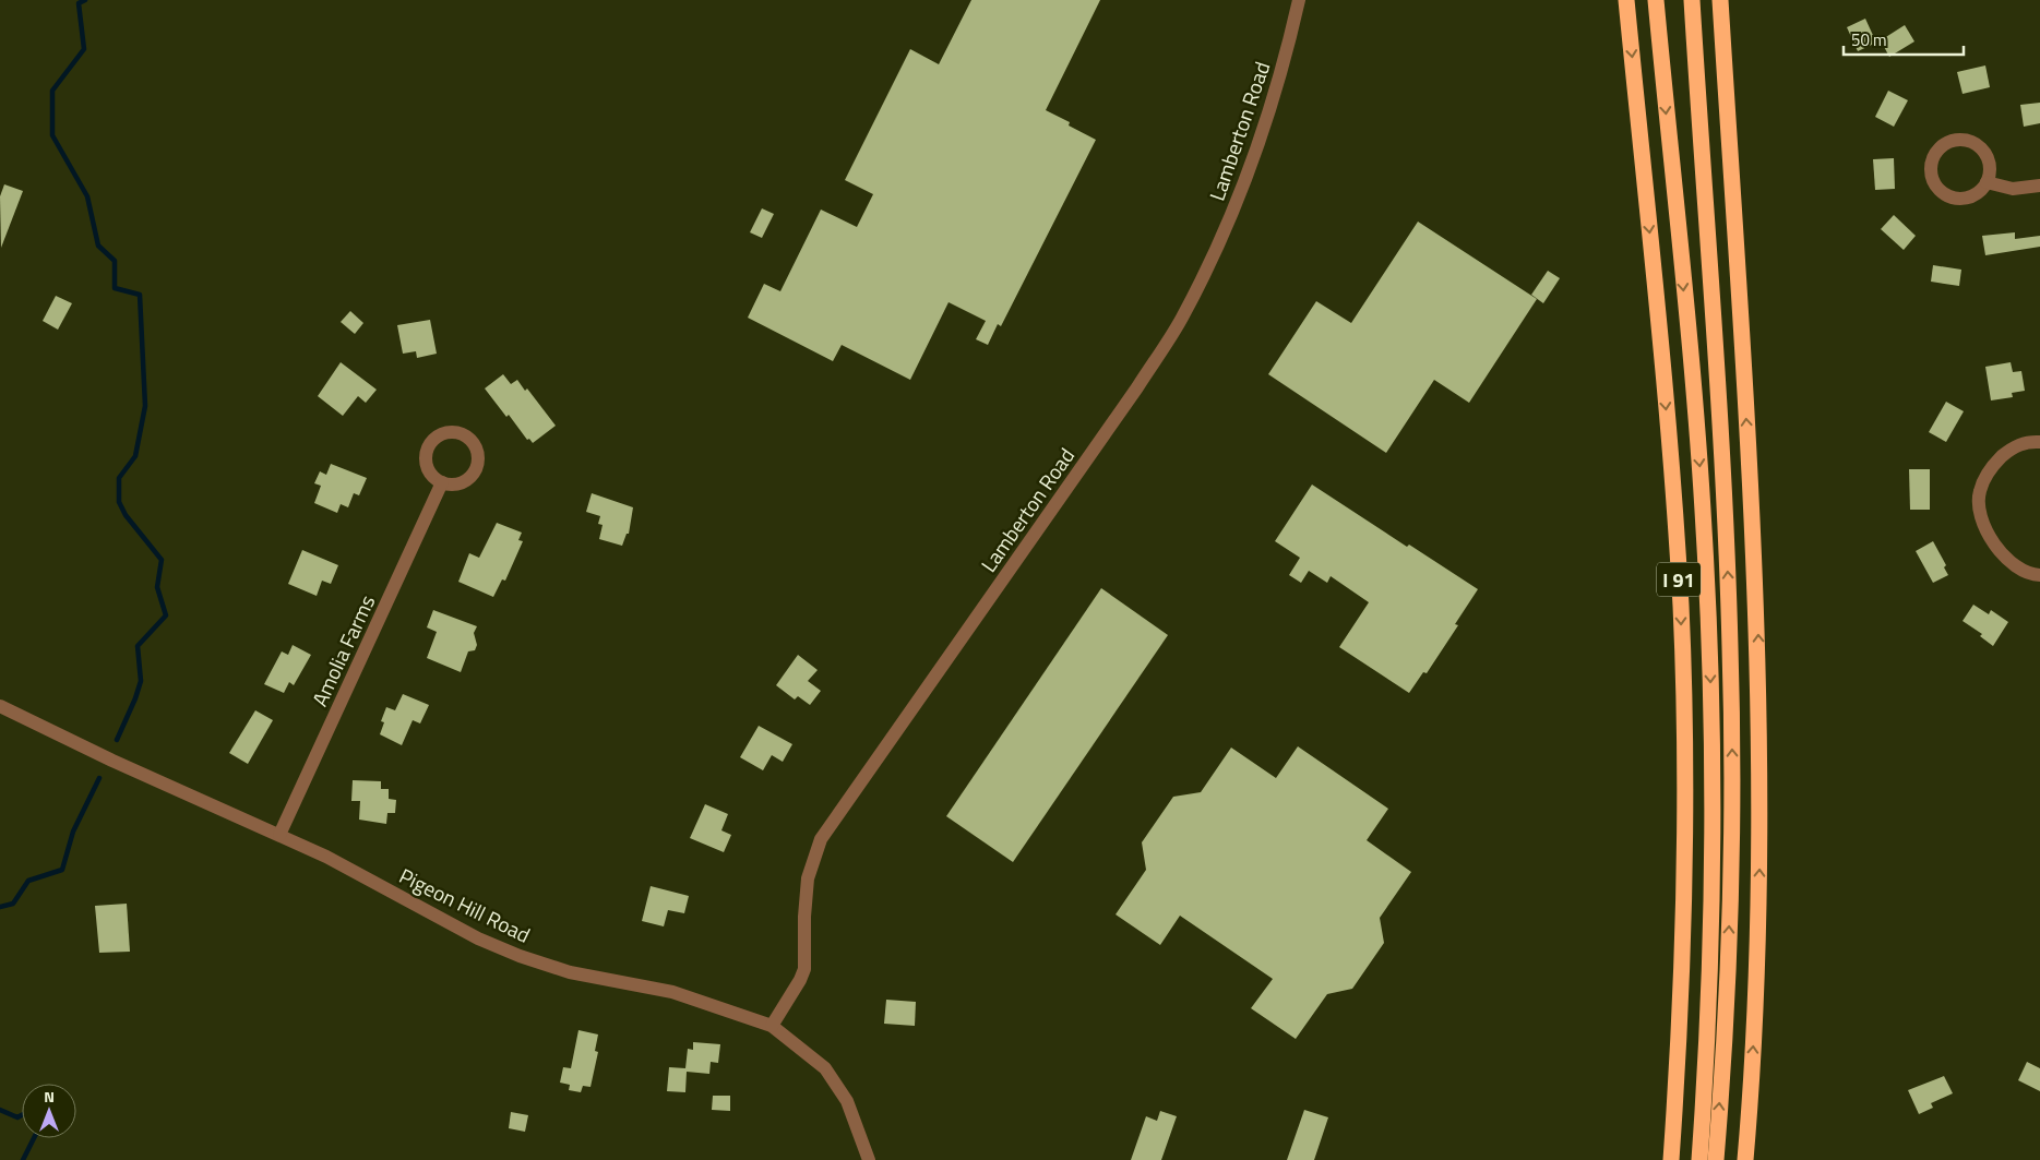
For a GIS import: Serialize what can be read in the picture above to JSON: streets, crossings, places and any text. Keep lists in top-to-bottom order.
{
  "streets": {
    "highway": ["I 91"],
    "street": ["Lamberton Road", "Amolia Farms", "Pigeon Hill Road"]
  },
  "crossings": [
    ["Lamberton Road", "Pigeon Hill Road"],
    ["Amolia Farms", "Pigeon Hill Road"]
  ],
  "scale_bar": "50 m",
  "north": "top"
}
